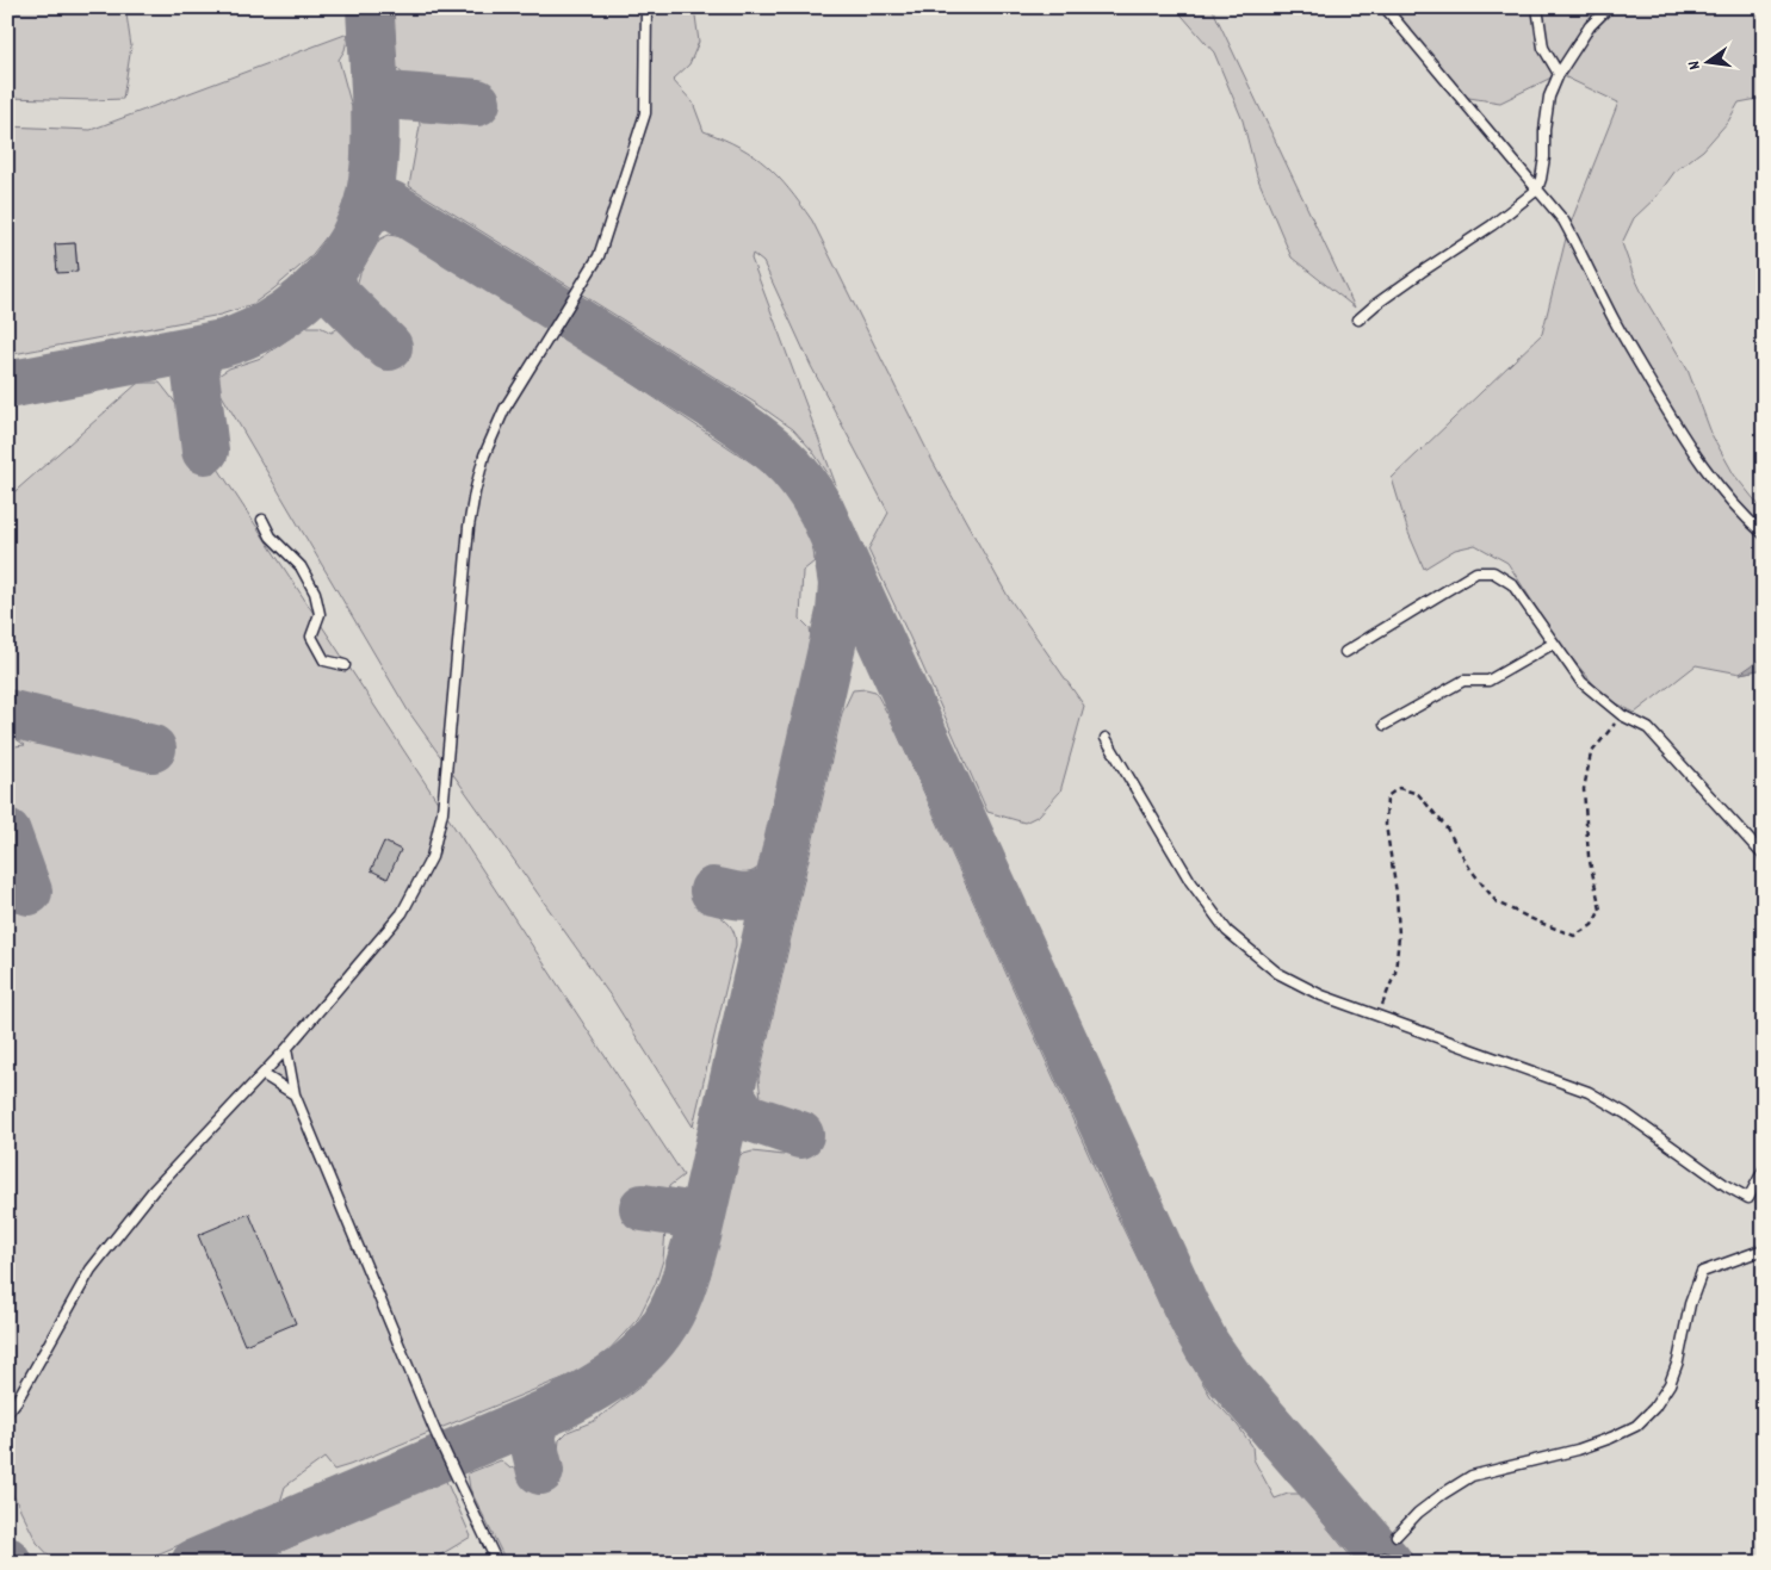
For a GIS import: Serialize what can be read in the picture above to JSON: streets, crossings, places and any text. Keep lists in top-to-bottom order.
{
  "north": "left"
}
